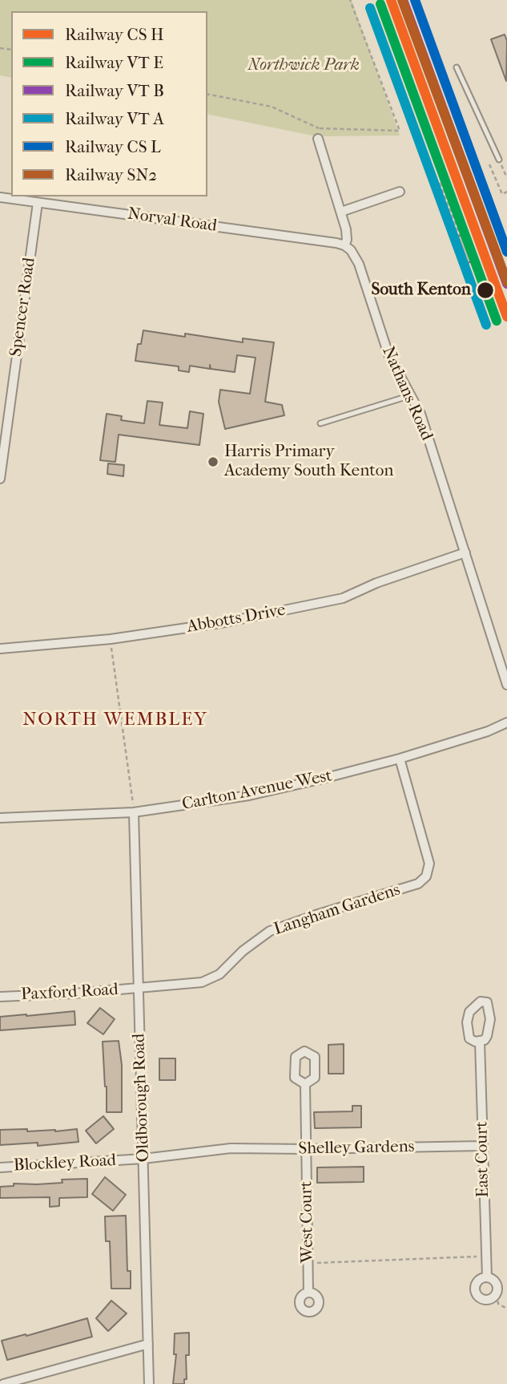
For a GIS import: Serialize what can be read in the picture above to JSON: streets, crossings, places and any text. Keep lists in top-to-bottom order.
{
  "streets": {
    "street": [
      "Norval Road",
      "Spencer Road",
      "Nathans Road",
      "Abbotts Drive",
      "Carlton Avenue West",
      "Langham Gardens",
      "Paxford Road",
      "Oldborough Road",
      "Shelley Gardens",
      "East Court",
      "Blockley Road",
      "West Court"
    ]
  },
  "crossings": [
    ["Norval Road", "Spencer Road"],
    ["Norval Road", "Nathans Road"],
    ["Nathans Road", "Abbotts Drive"],
    ["Carlton Avenue West", "Langham Gardens"],
    ["Carlton Avenue West", "Oldborough Road"],
    ["Langham Gardens", "Paxford Road"],
    ["Langham Gardens", "Oldborough Road"],
    ["Paxford Road", "Oldborough Road"],
    ["Oldborough Road", "Blockley Road"],
    ["Shelley Gardens", "East Court"],
    ["Shelley Gardens", "Blockley Road"],
    ["Shelley Gardens", "West Court"]
  ],
  "districts": ["NORTH WEMBLEY"],
  "parks": ["Northwick Park"],
  "places": ["South Kenton", "Harris Primary Academy South Kenton"],
  "lines": ["rail line SN2"],
  "legend": [
    "Railway CS H",
    "Railway VT E",
    "Railway VT B",
    "Railway VT A",
    "Railway CS L",
    "Railway SN2"
  ]
}
